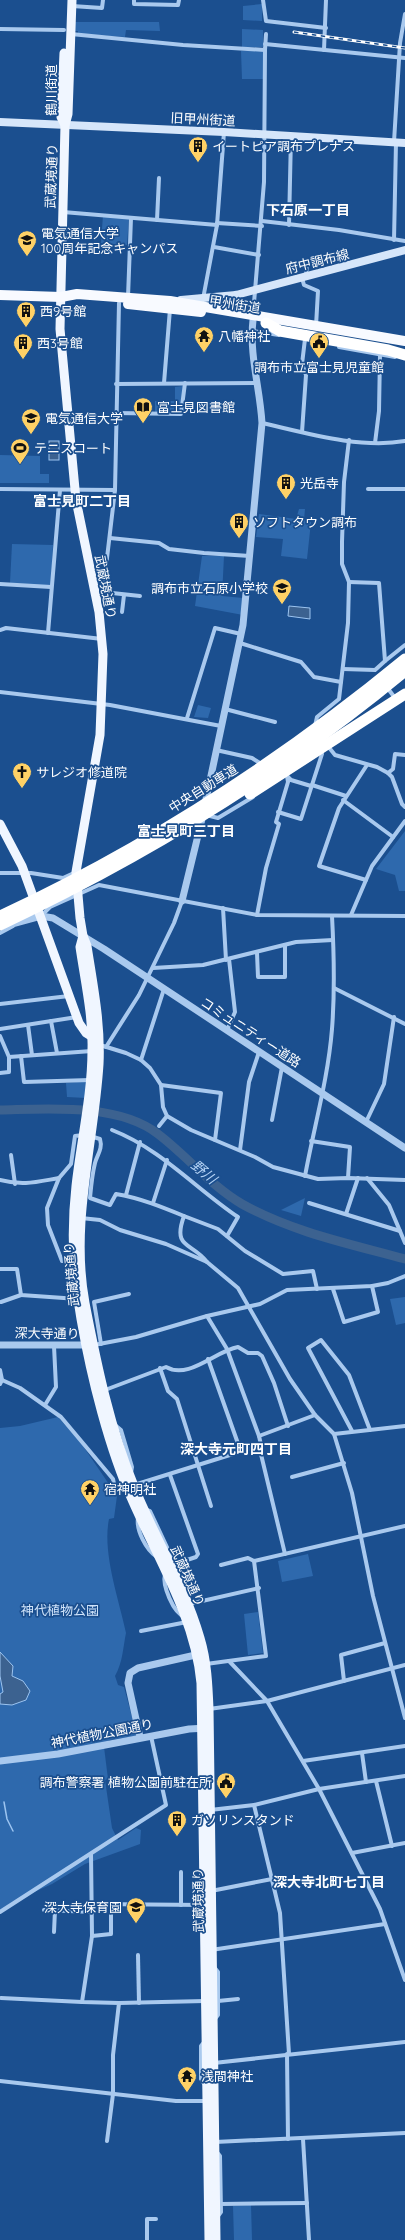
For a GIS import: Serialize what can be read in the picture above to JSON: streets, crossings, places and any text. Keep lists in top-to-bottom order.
{
  "streets": {
    "highway": ["甲州街道", "中央自動車道"],
    "main road": [
      "鶴川街道",
      "旧甲州街道",
      "武蔵境通り",
      "府中調布線"
    ],
    "street": ["コミュニティー道路", "深大寺通り", "神代植物公園通り"]
  },
  "crossings": [
    ["鶴川街道", "旧甲州街道"],
    ["鶴川街道", "武蔵境通り"],
    ["旧甲州街道", "武蔵境通り"],
    ["武蔵境通り", "甲州街道"],
    ["武蔵境通り", "コミュニティー道路"],
    ["武蔵境通り", "深大寺通り"],
    ["武蔵境通り", "神代植物公園通り"],
    ["府中調布線", "甲州街道"],
    ["中央自動車道", "コミュニティー道路"]
  ],
  "districts": [
    "下石原一丁目",
    "富士見町二丁目",
    "富士見町三丁目",
    "深大寺元町四丁目",
    "深大寺北町七丁目"
  ],
  "water": ["野川"],
  "parks": ["神代植物公園"],
  "places": {
    "building": [
      "イートピア調布プレナス",
      "西9号館",
      "西3号館",
      "光岳寺",
      "ソフトタウン調布",
      "ガソリンスタンド"
    ],
    "school or university": [
      "電気通信大学 100周年記念キャンパス",
      "電気通信大学",
      "調布市立石原小学校",
      "深大寺保育園"
    ],
    "temple": ["八幡神社", "宿神明社", "浅間神社"],
    "public building": ["調布市立富士見児童館", "調布警察署 植物公園前駐在所"],
    "library": ["富士見図書館"],
    "sports": ["テニスコート"],
    "church": ["サレジオ修道院"]
  }
}
